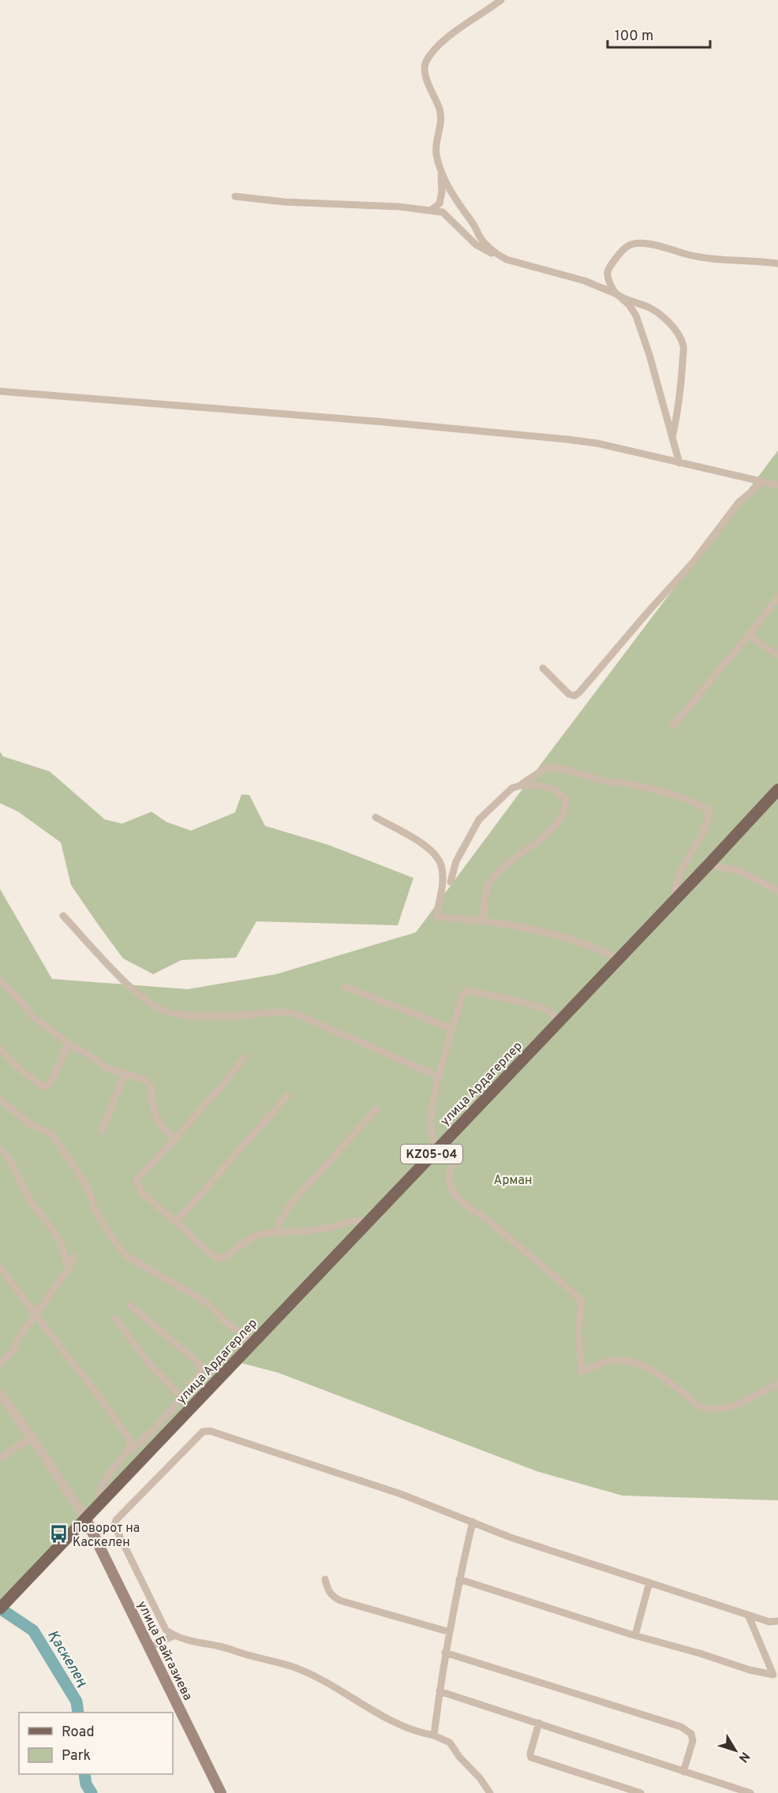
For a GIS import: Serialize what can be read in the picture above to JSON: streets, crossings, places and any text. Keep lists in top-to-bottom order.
{
  "streets": {
    "main road": ["улица Ардагерлер", "KZ05-04", "улица Байгазиева"]
  },
  "crossings": [
    ["улица Ардагерлер", "KZ05-04"],
    ["улица Ардагерлер", "улица Байгазиева"],
    ["KZ05-04", "улица Байгазиева"]
  ],
  "water": ["Қаскелең"],
  "parks": ["Арман"],
  "places": {
    "bus stop": ["Поворот на Каскелен"]
  },
  "legend": ["Road", "Park"],
  "scale_bar": "100 m",
  "north": "bottom right"
}
